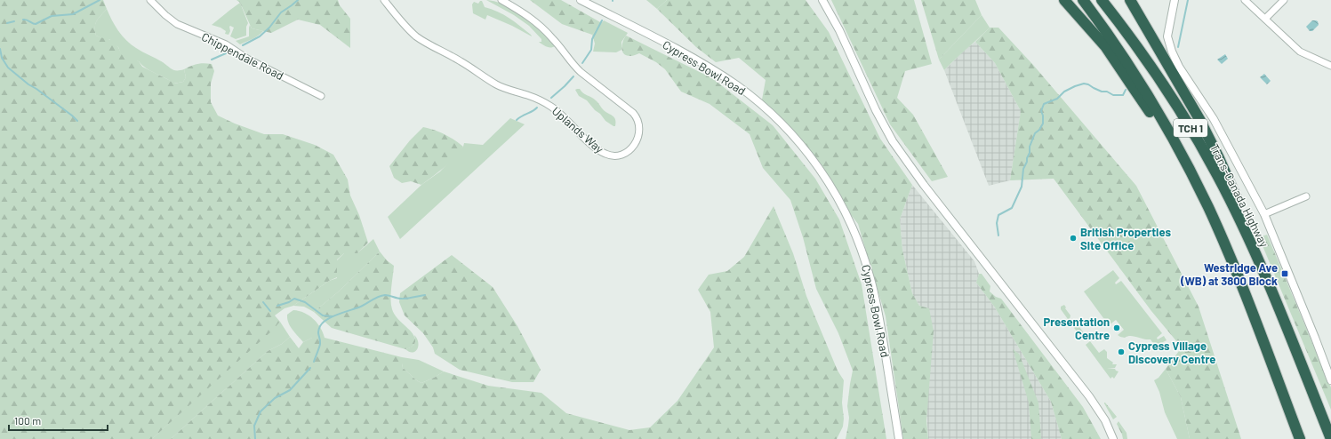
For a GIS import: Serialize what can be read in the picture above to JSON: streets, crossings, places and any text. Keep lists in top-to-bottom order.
{
  "streets": {
    "highway": ["TCH 1", "Trans-Canada Highway"],
    "street": ["Chippendale Road", "Cypress Bowl Road", "Uplands Way"]
  },
  "places": {
    "other": ["British Properties Site Office", "Presentation Centre", "Cypress Village Discovery Centre"],
    "transit": ["Westridge Ave (WB) at 3800 Block"]
  },
  "scale_bar": "100 m"
}
